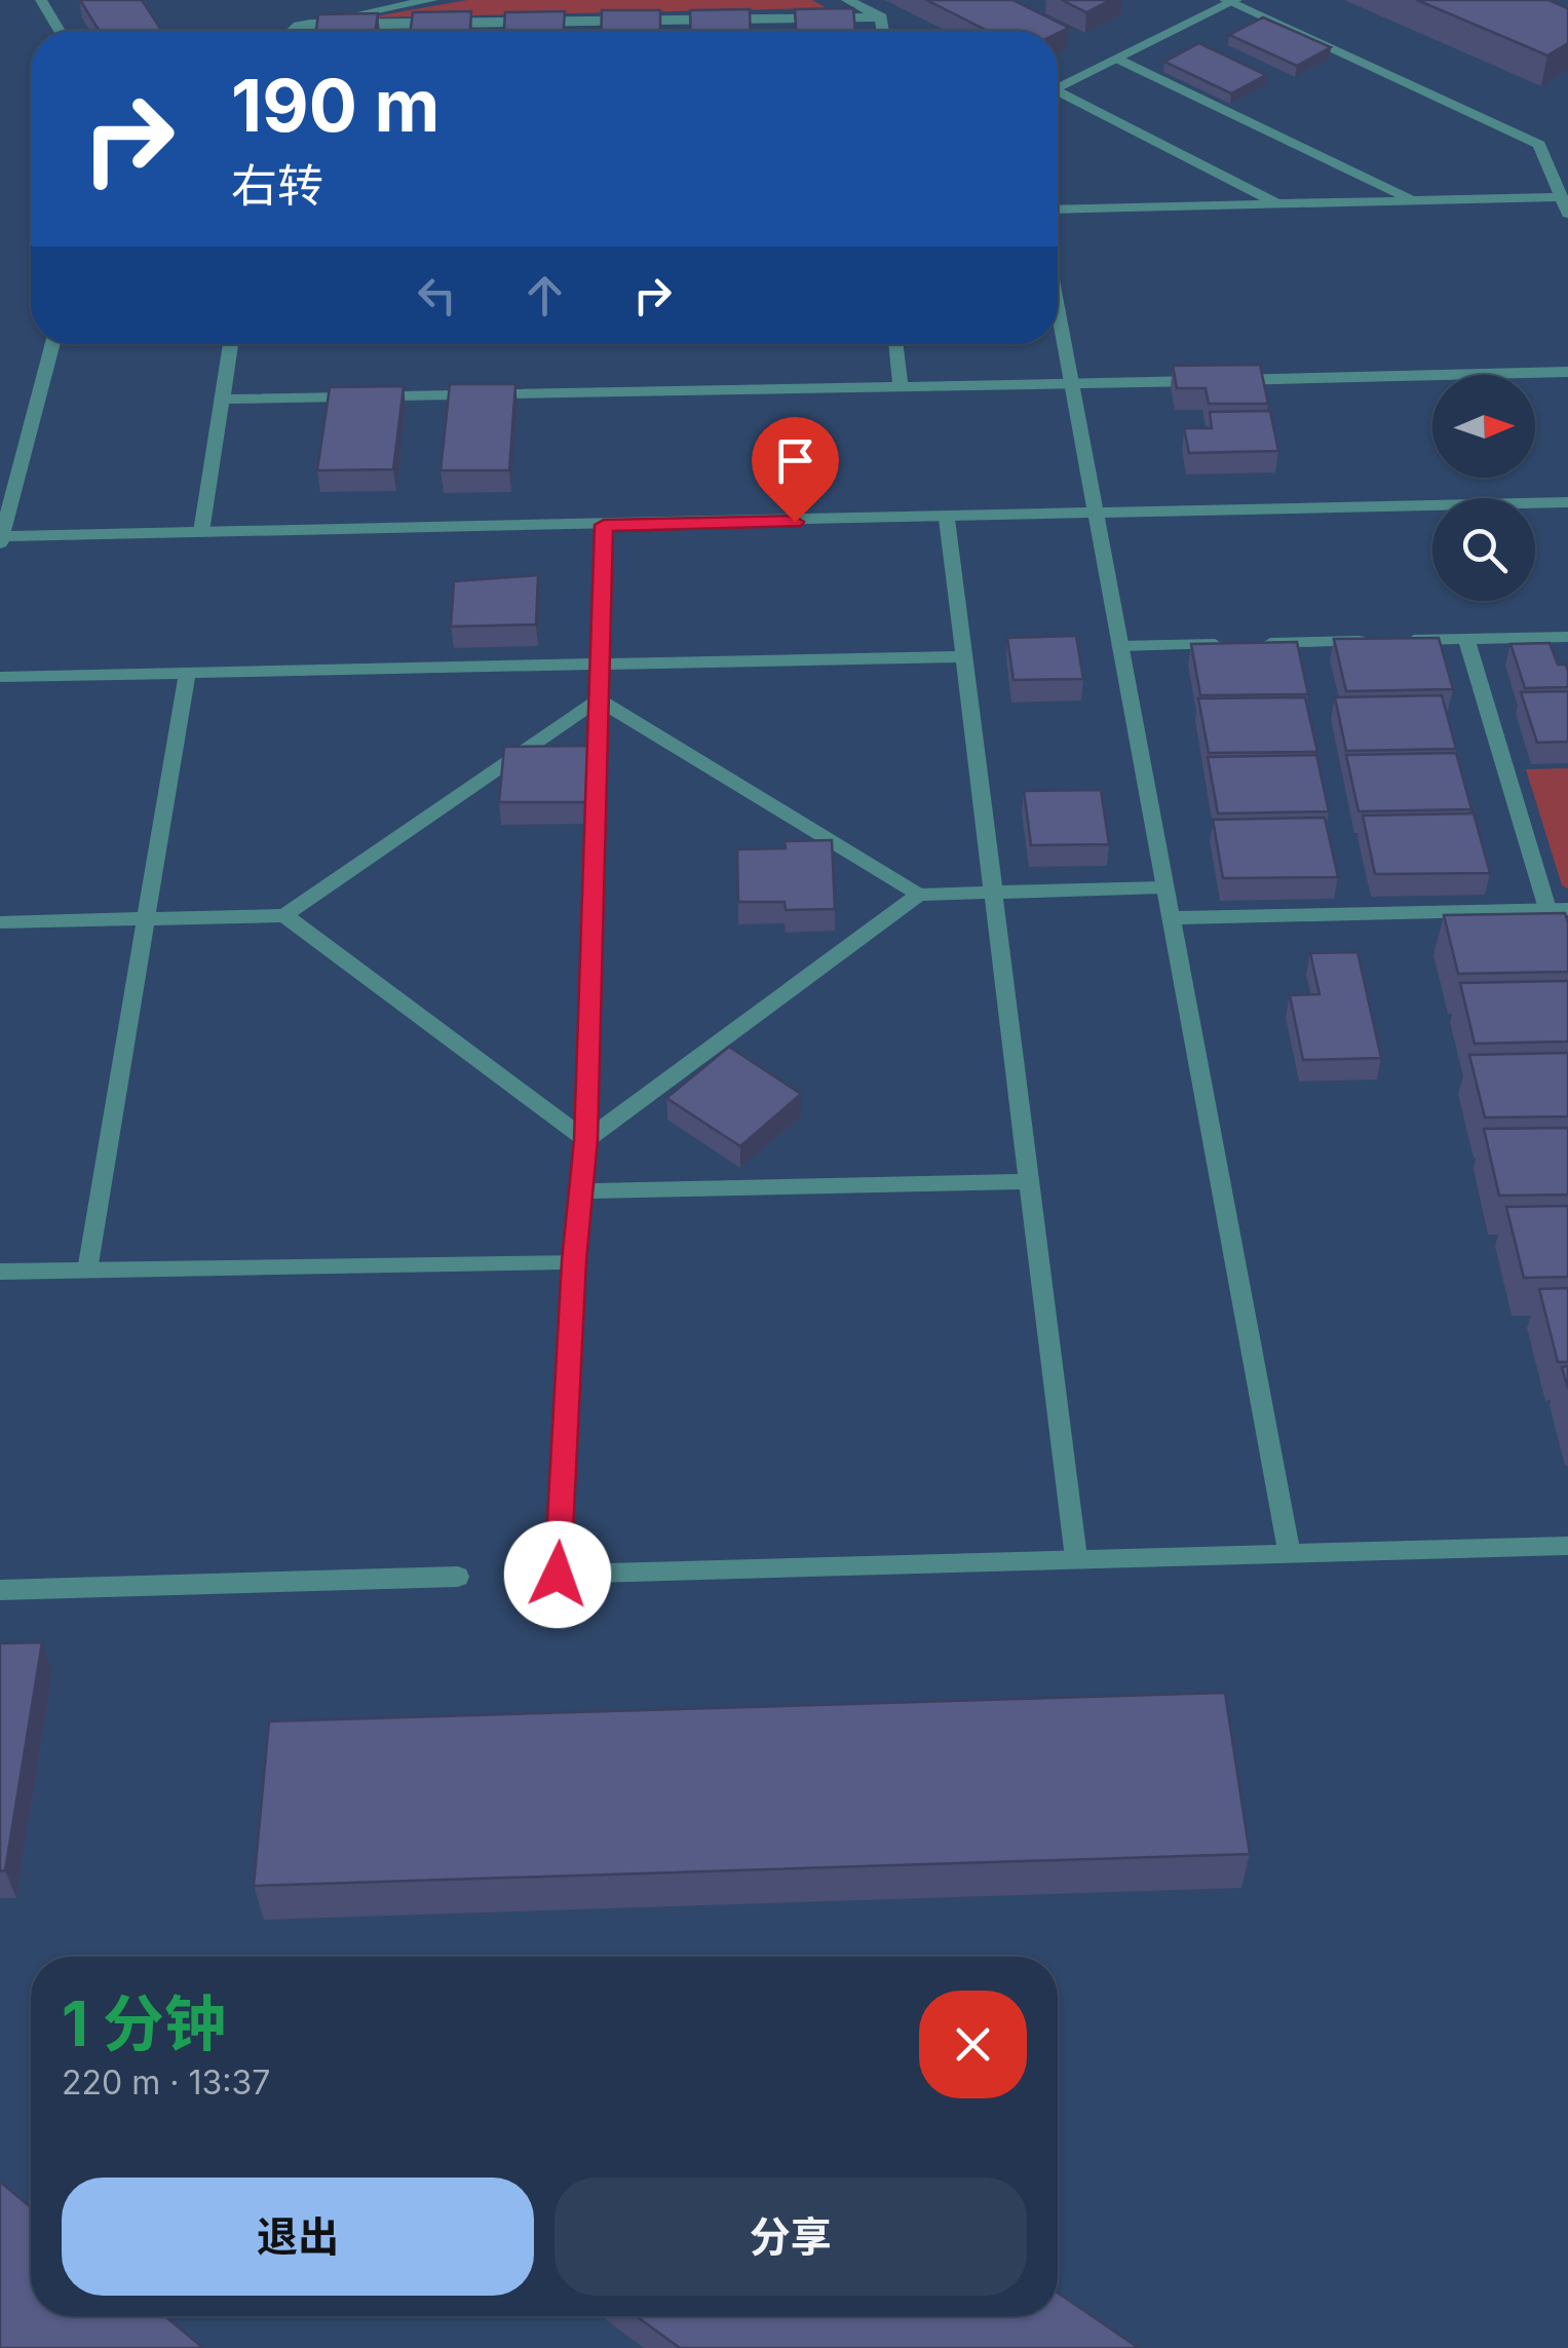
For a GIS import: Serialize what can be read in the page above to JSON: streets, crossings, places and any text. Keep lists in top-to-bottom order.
{
  "north": "right",
  "page": {
    "turn": ["190 m", "右转"],
    "heading": ["1 分钟", "220 m · 13:37"],
    "buttons": ["退出", "分享"]
  }
}
